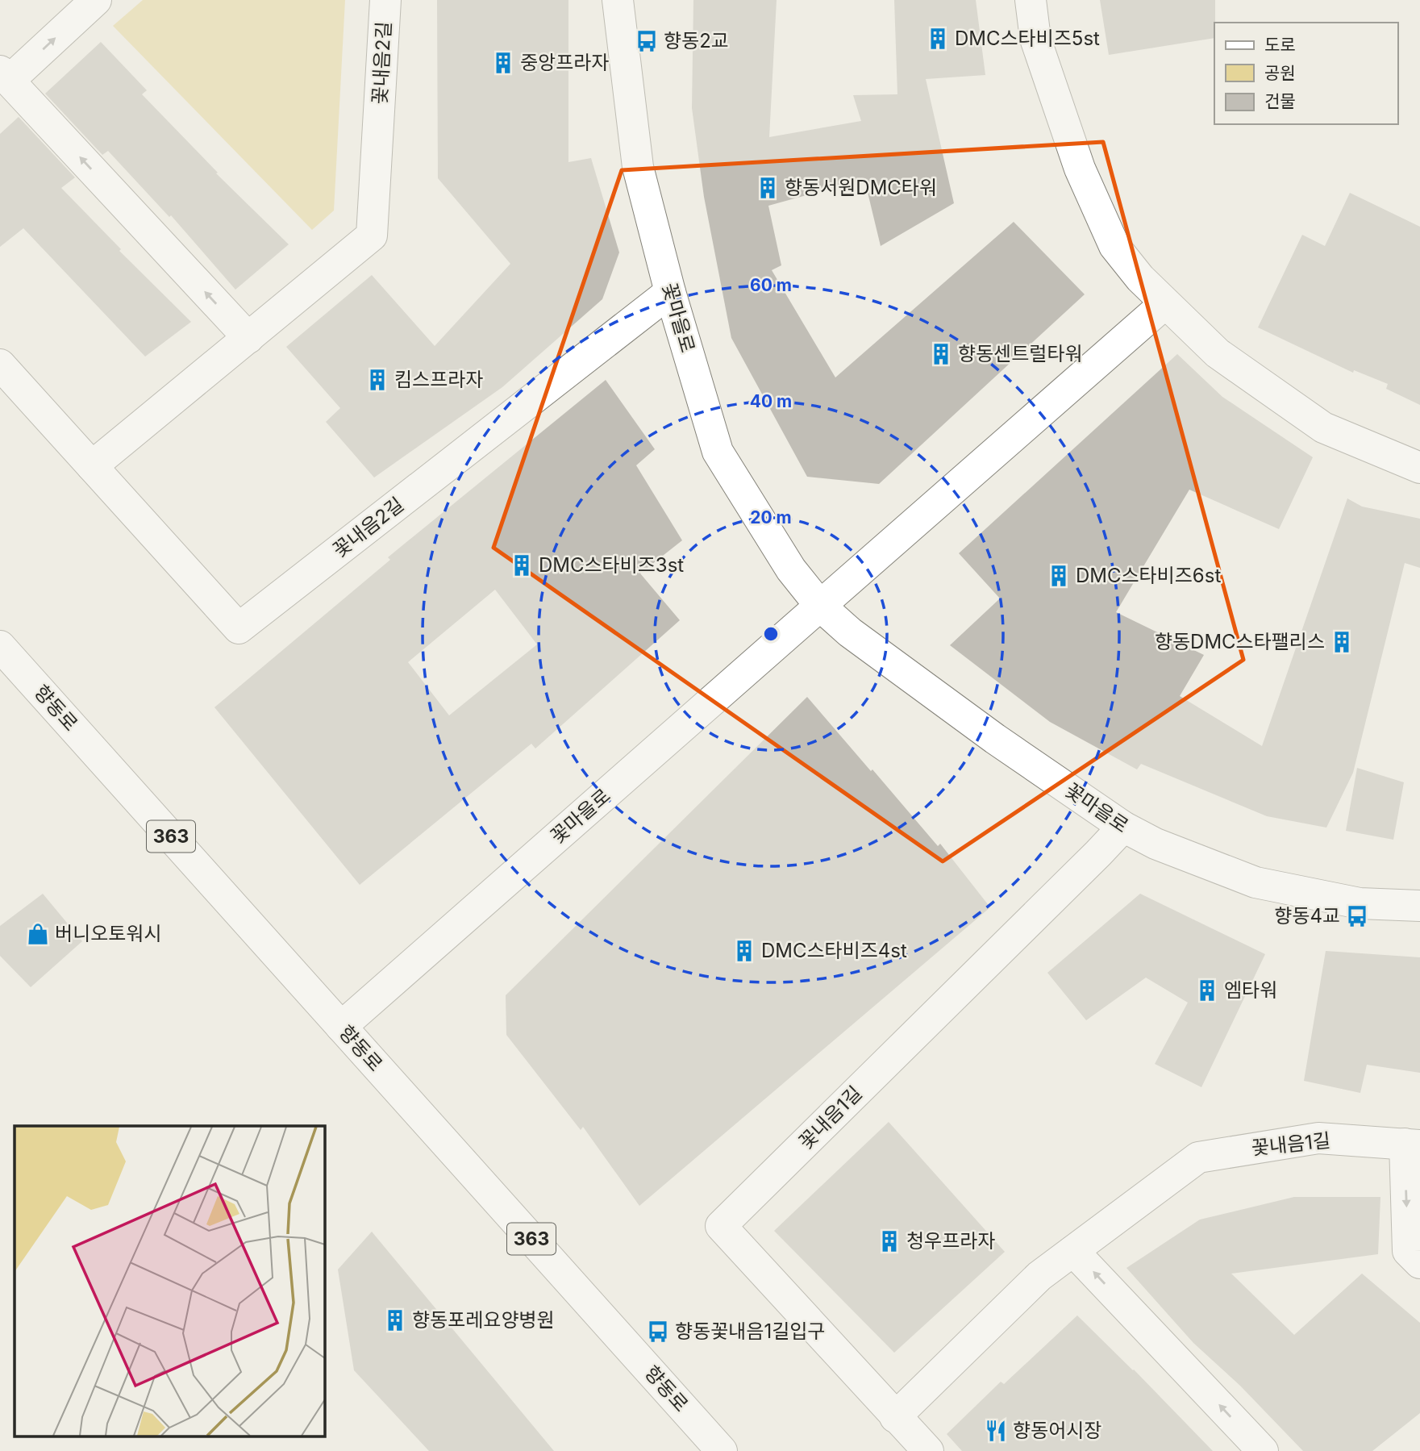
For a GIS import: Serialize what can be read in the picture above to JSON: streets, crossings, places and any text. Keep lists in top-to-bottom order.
{
  "streets": {
    "street": [
      "꽃내음2길",
      "꽃마을로",
      "향동로",
      "363",
      "꽃내음1길"
    ]
  },
  "crossings": [
    ["꽃내음2길", "꽃마을로"],
    ["꽃마을로", "향동로"],
    ["꽃마을로", "꽃내음1길"]
  ],
  "places": {
    "building": [
      "DMC스타비즈5st",
      "중앙프라자",
      "향동서원DMC타워",
      "향동센트럴타워",
      "킴스프라자",
      "DMC스타비즈3st",
      "DMC스타비즈6st",
      "향동DMC스타팰리스",
      "DMC스타비즈4st",
      "엠타워",
      "청우프라자",
      "향동포레요양병원"
    ],
    "bus stop": ["향동2교", "향동4교", "향동꽃내음1길입구"],
    "shop": ["버니오토워시"],
    "restaurant": ["향동어시장"]
  },
  "legend": ["도로", "공원", "건물"],
  "rings": ["60 m", "40 m", "20 m"]
}
